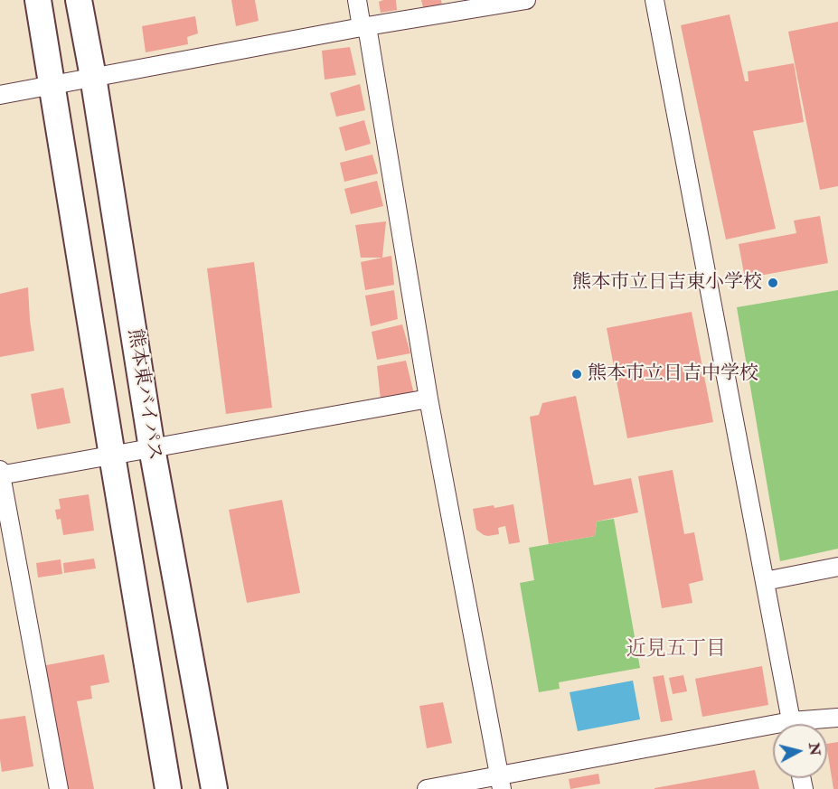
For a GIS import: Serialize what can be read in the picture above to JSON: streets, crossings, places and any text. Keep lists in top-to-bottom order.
{
  "streets": {
    "highway": ["熊本東バイパス"]
  },
  "districts": ["近見五丁目"],
  "places": ["熊本市立日吉東小学校", "熊本市立日吉中学校"],
  "north": "right"
}
